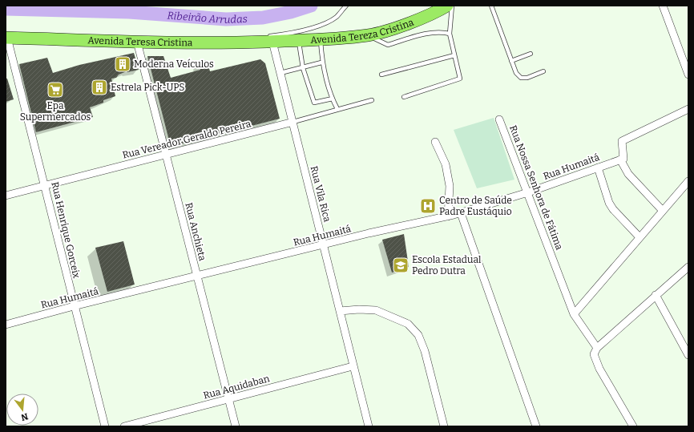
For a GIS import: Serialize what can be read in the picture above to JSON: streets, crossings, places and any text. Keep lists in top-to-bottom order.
{
  "streets": {
    "highway": ["Avenida Tereza Cristina", "Avenida Teresa Cristina"],
    "street": [
      "Rua Vereador Geraldo Pereira",
      "Rua Humaitá",
      "Rua Nossa Senhora de Fátima",
      "Rua Vila Rica",
      "Rua Henrique Gorceix",
      "Rua Anchieta",
      "Rua Aquidaban"
    ]
  },
  "crossings": [
    ["Avenida Tereza Cristina", "Avenida Teresa Cristina"],
    ["Avenida Tereza Cristina", "Rua Vila Rica"],
    ["Avenida Teresa Cristina", "Rua Vila Rica"],
    ["Avenida Teresa Cristina", "Rua Henrique Gorceix"],
    ["Avenida Teresa Cristina", "Rua Anchieta"],
    ["Rua Vereador Geraldo Pereira", "Rua Vila Rica"],
    ["Rua Vereador Geraldo Pereira", "Rua Henrique Gorceix"],
    ["Rua Vereador Geraldo Pereira", "Rua Anchieta"],
    ["Rua Humaitá", "Rua Nossa Senhora de Fátima"],
    ["Rua Humaitá", "Rua Vila Rica"],
    ["Rua Humaitá", "Rua Henrique Gorceix"],
    ["Rua Humaitá", "Rua Anchieta"],
    ["Rua Vila Rica", "Rua Aquidaban"],
    ["Rua Anchieta", "Rua Aquidaban"]
  ],
  "water": ["Ribeirão Arrudas"],
  "places": {
    "building": ["Moderna Veículos", "Estrela Pick-UPS"],
    "supermarket": ["Epa Supermercados"],
    "hospital": ["Centro de Saúde Padre Eustáquio"],
    "school or university": ["Escola Estadual Pedro Dutra"]
  },
  "north": "bottom"
}
